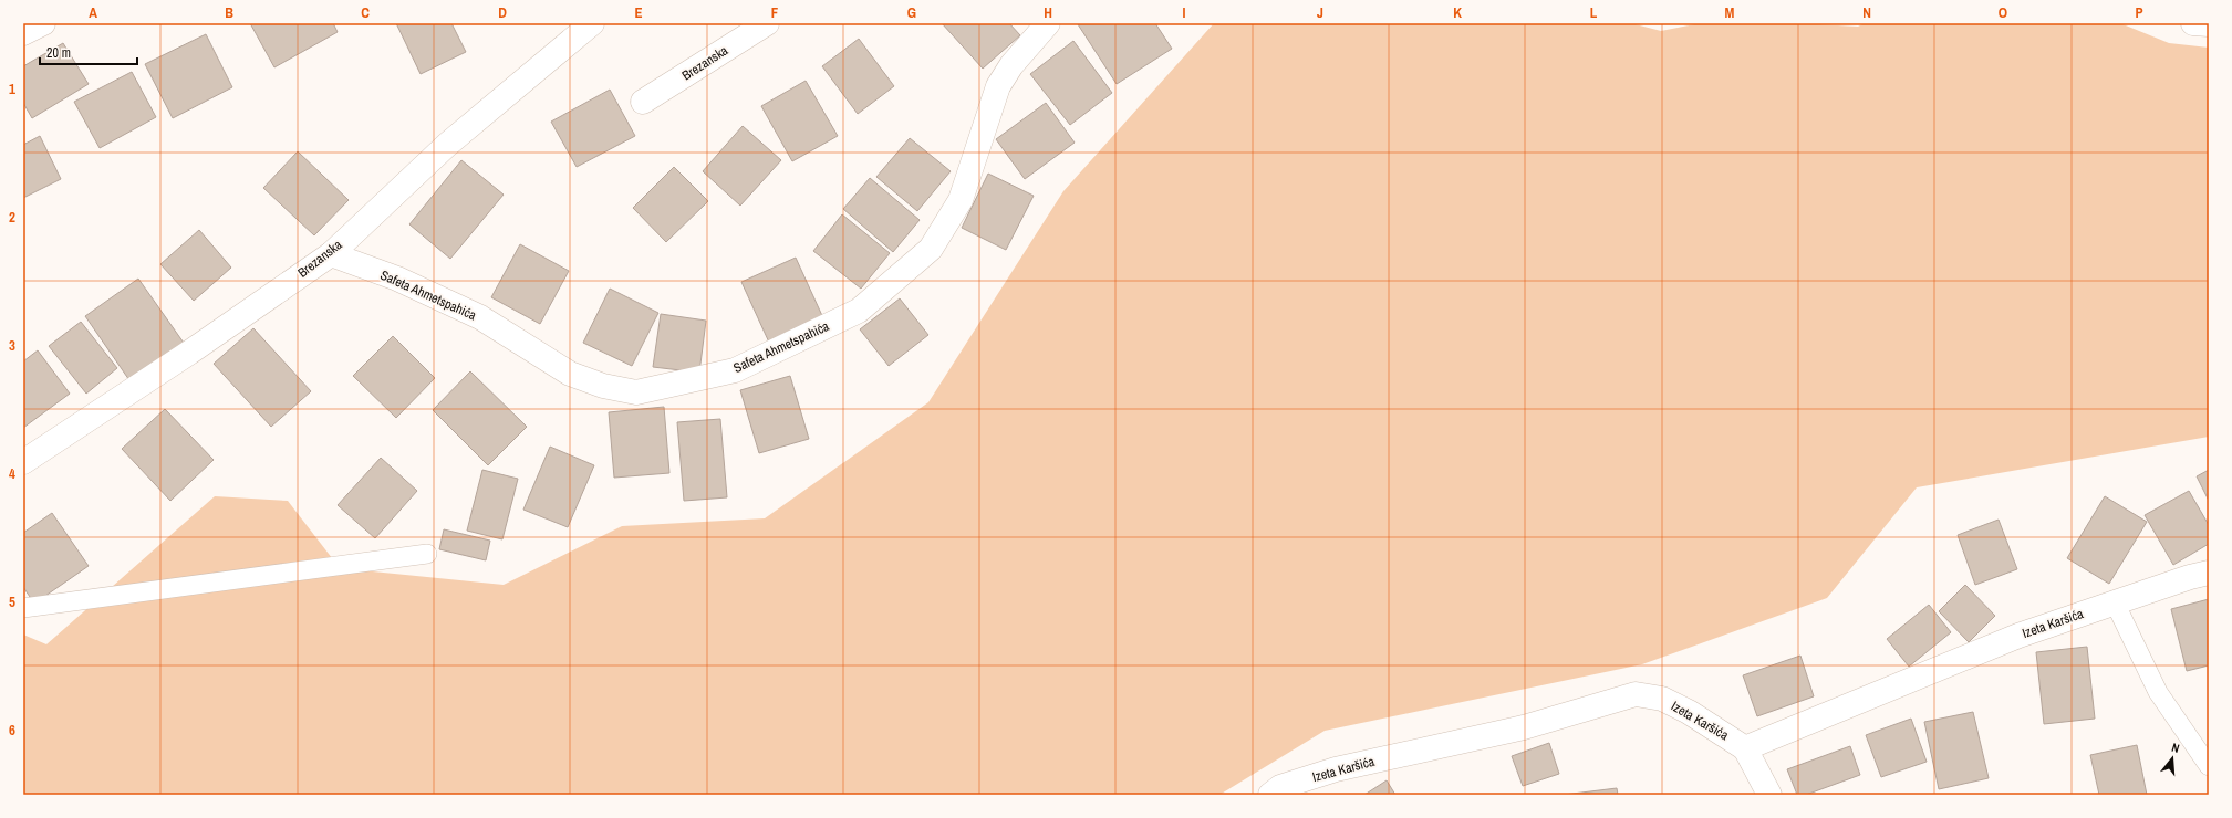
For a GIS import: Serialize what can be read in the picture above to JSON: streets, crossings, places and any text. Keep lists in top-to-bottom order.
{
  "streets": {
    "street": ["Brezanska", "Safeta Ahmetspahića", "Izeta Karšića"]
  },
  "crossings": [
    ["Brezanska", "Safeta Ahmetspahića"]
  ],
  "scale_bar": "20 m",
  "north": "top",
  "grid": {
    "columns": [
      "A",
      "B",
      "C",
      "D",
      "E",
      "F",
      "G",
      "H",
      "I",
      "J",
      "K",
      "L",
      "M",
      "N",
      "O",
      "P"
    ],
    "rows": [
      "1",
      "2",
      "3",
      "4",
      "5",
      "6"
    ]
  }
}
